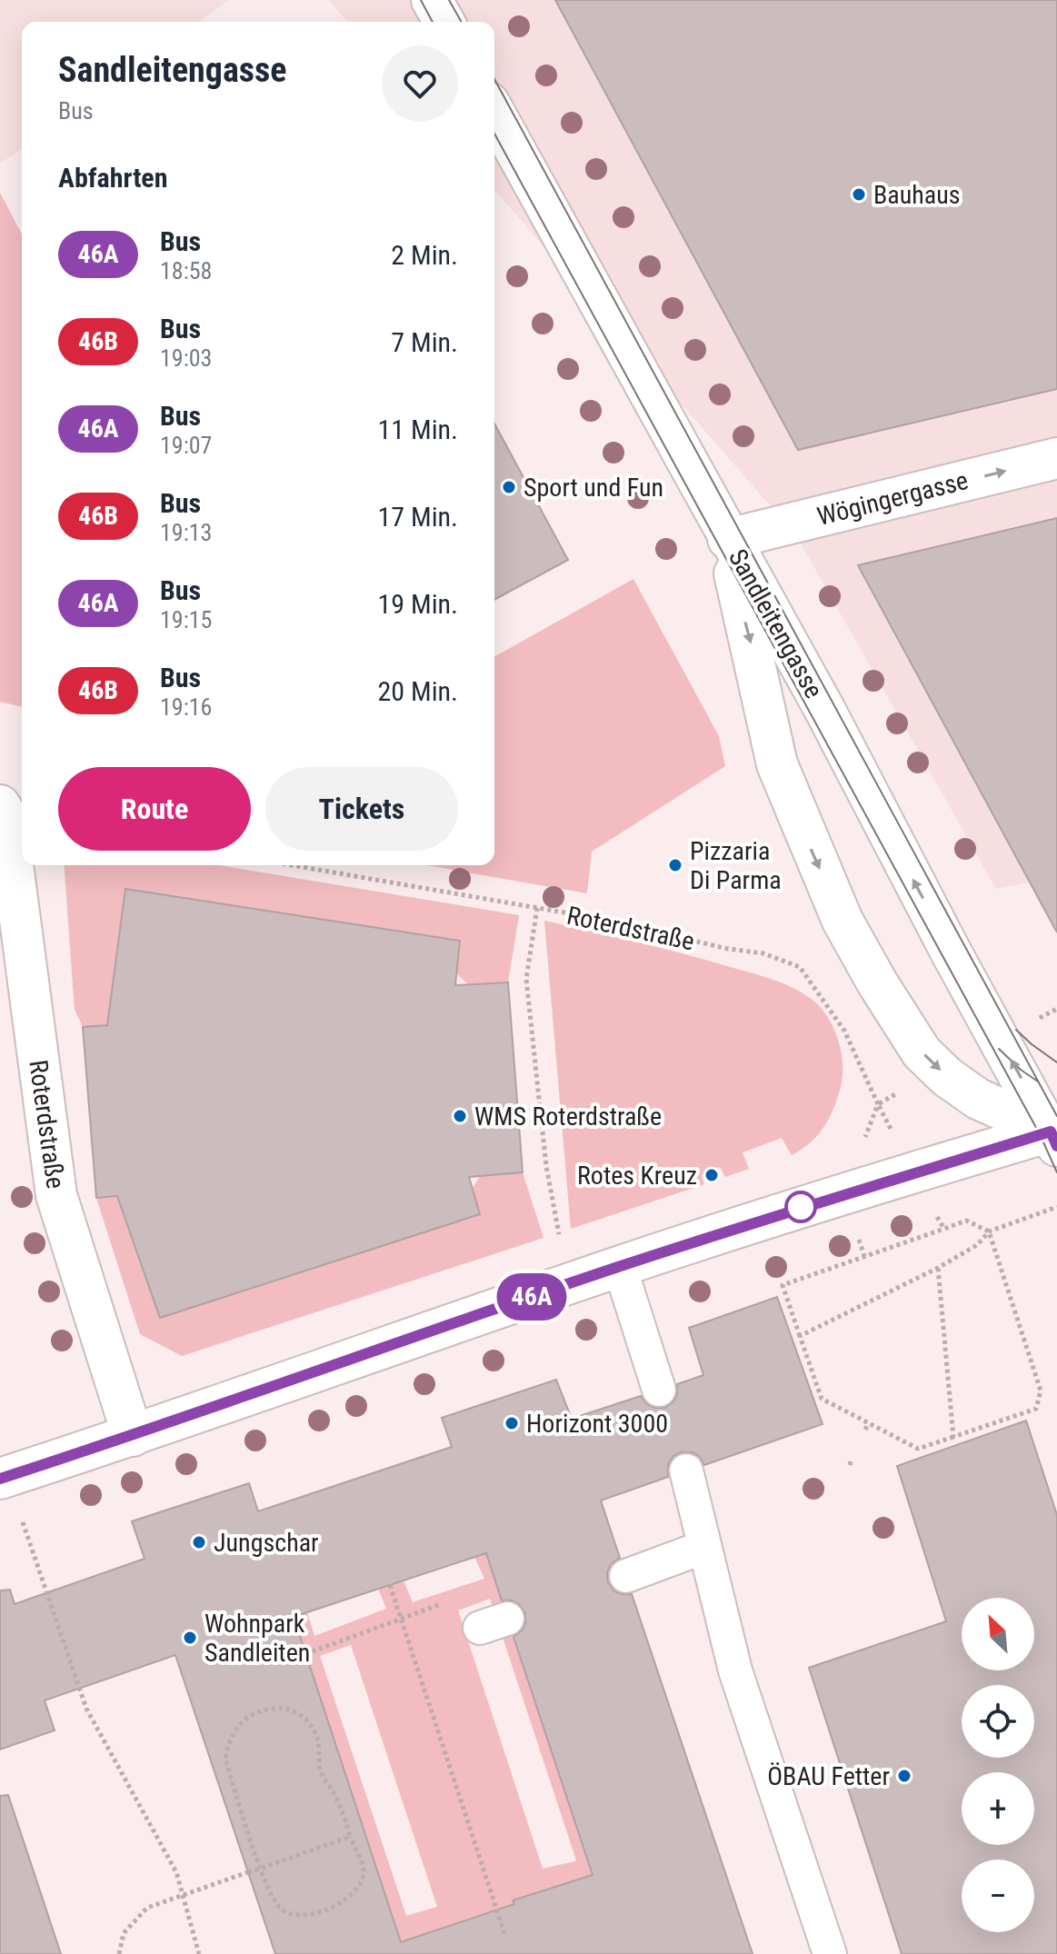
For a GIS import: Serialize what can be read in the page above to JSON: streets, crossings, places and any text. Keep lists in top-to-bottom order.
{
  "streets": {
    "street": ["Wögingergasse", "Sandleitengasse", "Roterdstraße"]
  },
  "crossings": [
    ["Wögingergasse", "Sandleitengasse"]
  ],
  "one_way": ["Wögingergasse"],
  "places": [
    "Bauhaus",
    "Sport und Fun",
    "Pizzaria Di Parma",
    "WMS Roterdstraße",
    "Rotes Kreuz",
    "Horizont 3000",
    "Jungschar",
    "Wohnpark Sandleiten",
    "ÖBAU Fetter"
  ],
  "lines": ["bus line 46A"],
  "north": "top left",
  "page": {
    "on_map": "46A",
    "heading": [
      ["Sandleitengasse", "Bus"],
      "Abfahrten"
    ],
    "list": [
      {
        "mark": "46A",
        "name": "Bus",
        "note": "18:58",
        "value": "2 Min."
      },
      {
        "mark": "46B",
        "name": "Bus",
        "note": "19:03",
        "value": "7 Min."
      },
      {
        "mark": "46A",
        "name": "Bus",
        "note": "19:07",
        "value": "11 Min."
      },
      {
        "mark": "46B",
        "name": "Bus",
        "note": "19:13",
        "value": "17 Min."
      },
      {
        "mark": "46A",
        "name": "Bus",
        "note": "19:15",
        "value": "19 Min."
      },
      {
        "mark": "46B",
        "name": "Bus",
        "note": "19:16",
        "value": "20 Min."
      }
    ],
    "buttons": ["Route", "Tickets"],
    "map_buttons": ["+", "−"]
  }
}
